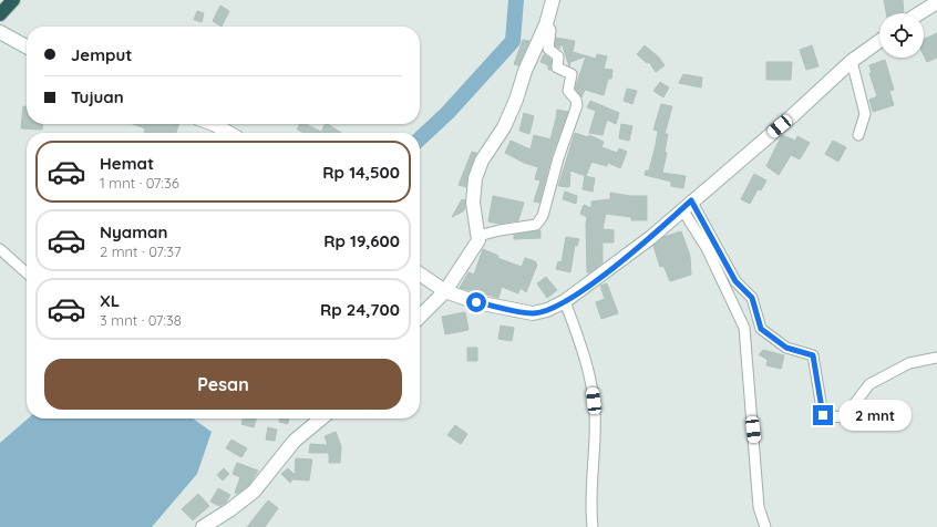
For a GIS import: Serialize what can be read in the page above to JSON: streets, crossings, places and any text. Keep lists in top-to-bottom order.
{
  "page": {
    "banner": ["Jemput", "Tujuan"],
    "list": [
      {
        "name": "Hemat",
        "note": "1 mnt · 07:36",
        "value": "Rp 14,500"
      },
      {
        "name": "Nyaman",
        "note": "2 mnt · 07:37",
        "value": "Rp 19,600"
      },
      {
        "name": "XL",
        "note": "3 mnt · 07:38",
        "value": "Rp 24,700"
      }
    ],
    "buttons": "Pesan",
    "bubble": "2 mnt"
  }
}
